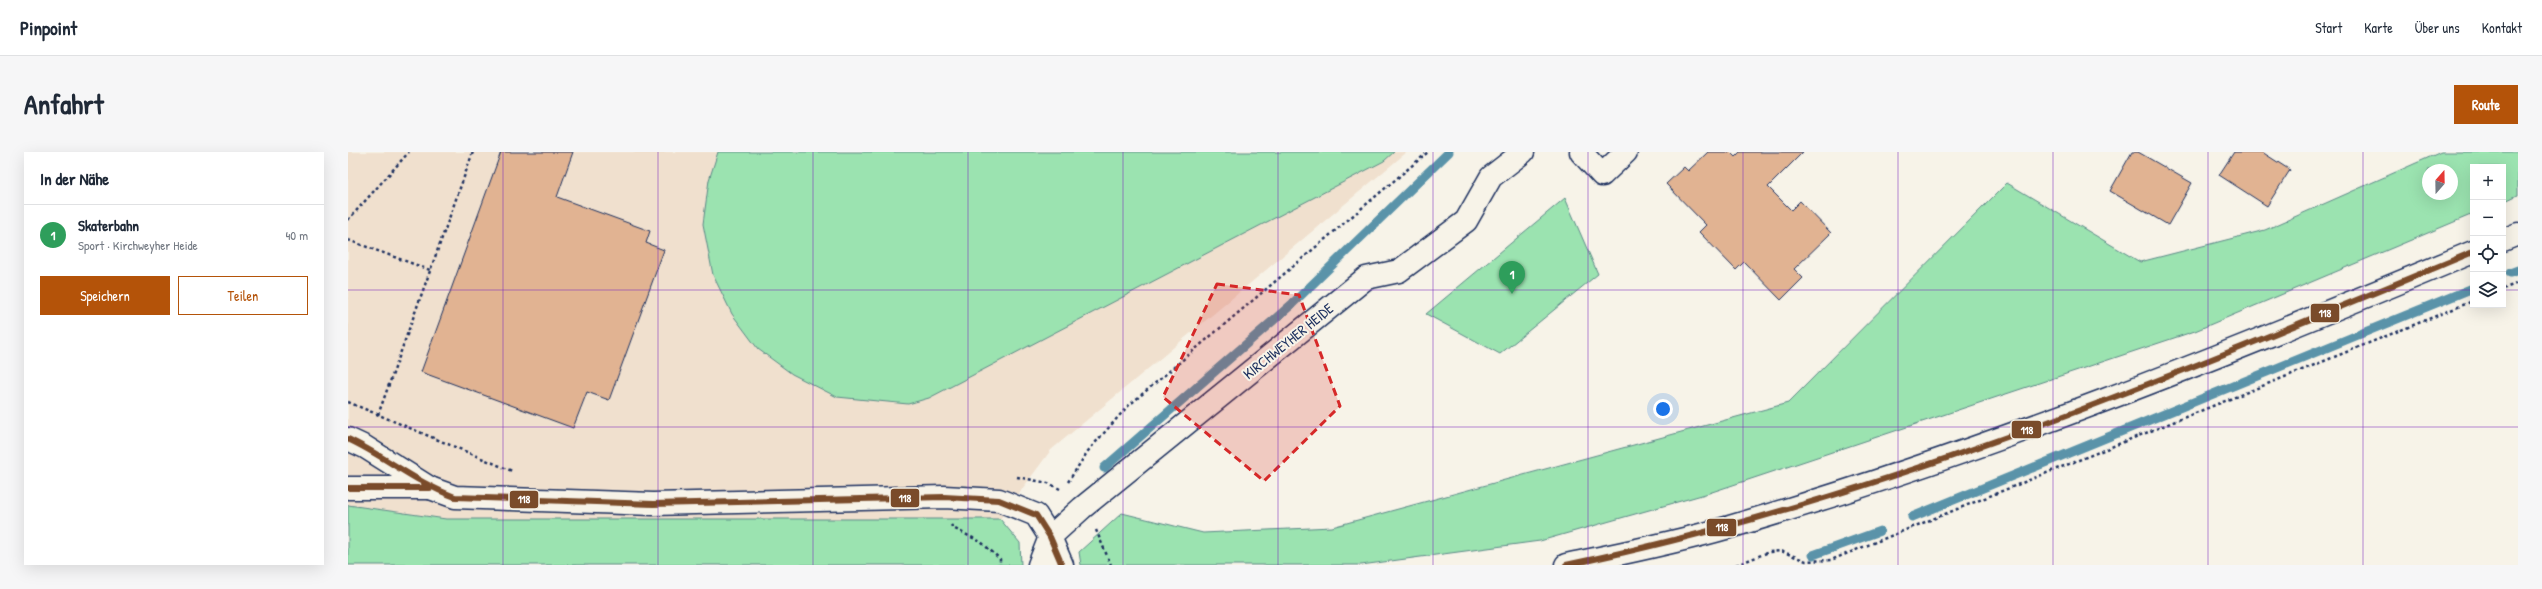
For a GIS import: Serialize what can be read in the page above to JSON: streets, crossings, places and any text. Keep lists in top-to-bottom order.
{
  "streets": {
    "street": ["KIRCHWEYHER HEIDE"]
  },
  "lines": ["transit line 118"],
  "north": "top",
  "page": {
    "header": "Pinpoint",
    "nav": [
      "Start",
      "Karte",
      "Über uns",
      "Kontakt"
    ],
    "title": "Anfahrt",
    "buttons": [
      "Route",
      ["Speichern", "Teilen"]
    ],
    "heading": "In der Nähe",
    "map_buttons": ["+", "−"],
    "list": [
      {
        "mark": "1",
        "name": "Skaterbahn",
        "note": "Sport · Kirchweyher Heide",
        "value": "40 m"
      }
    ],
    "pins": "1"
  }
}
